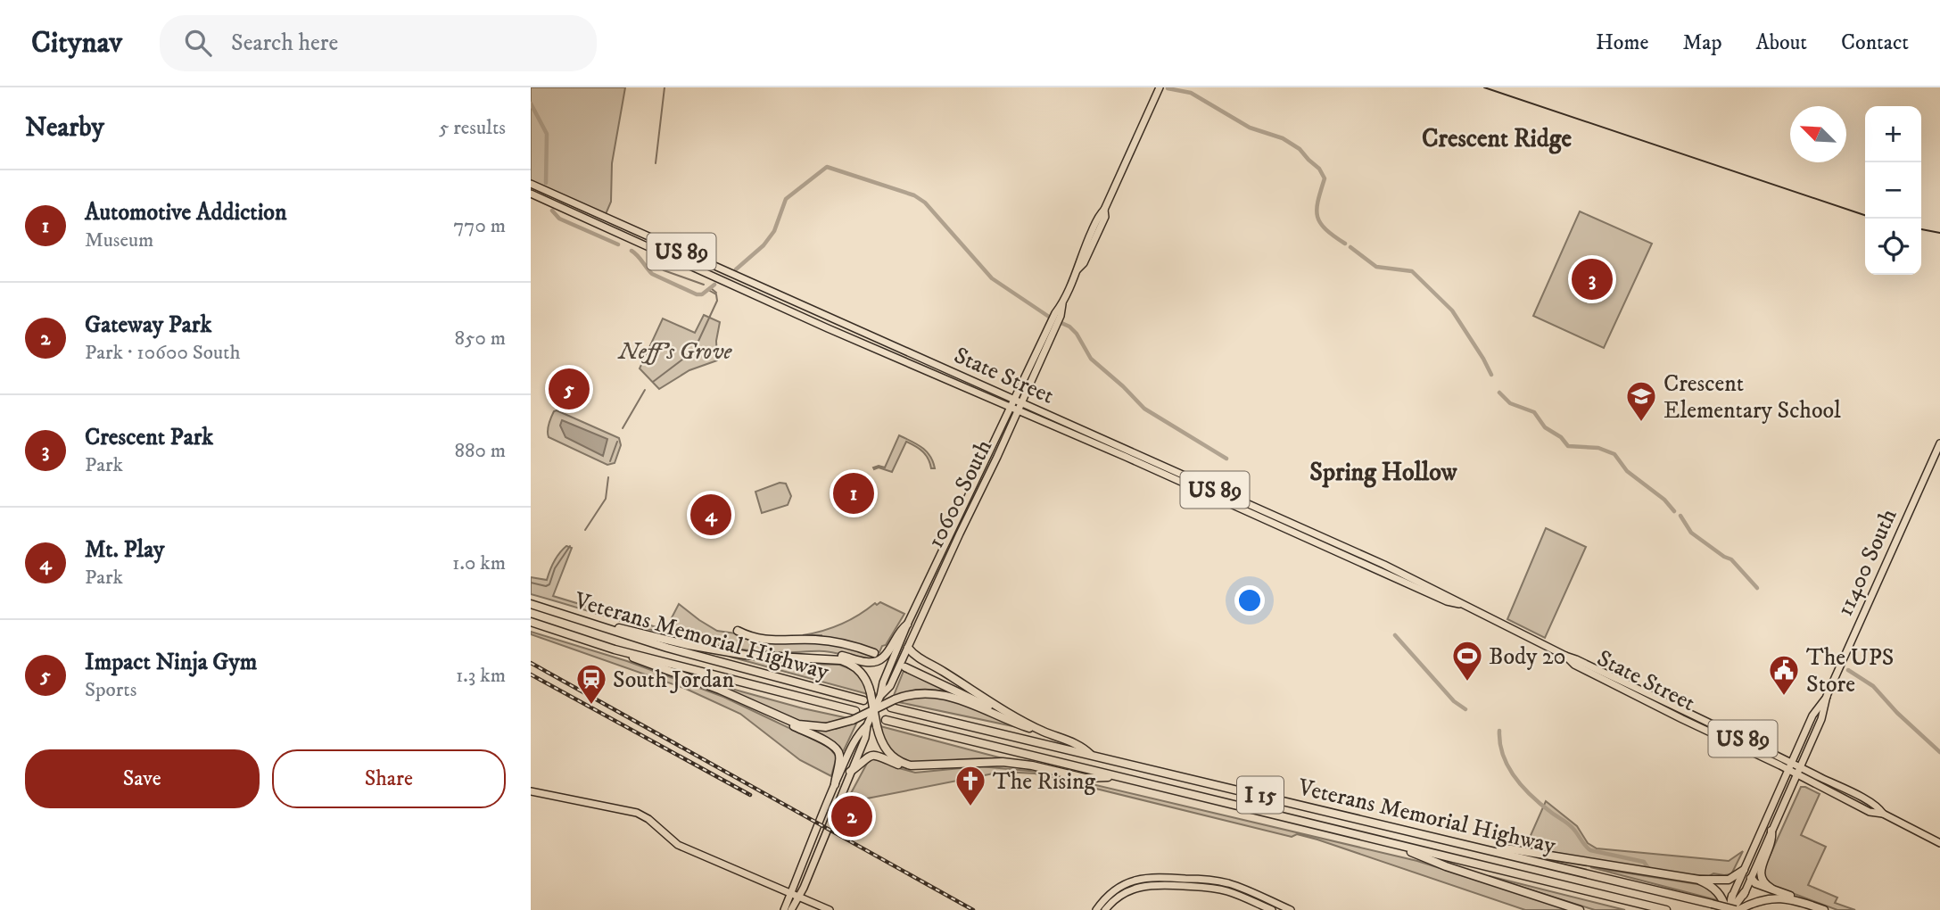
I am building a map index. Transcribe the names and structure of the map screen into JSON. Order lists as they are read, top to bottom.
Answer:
{
  "streets": {
    "highway": ["Veterans Memorial Highway", "I 15"],
    "main road": [
      "US 89",
      "State Street",
      "10600 South",
      "11400 South"
    ]
  },
  "crossings": [
    ["State Street", "10600 South"],
    ["State Street", "11400 South"]
  ],
  "districts": ["Crescent Ridge", "Spring Hollow"],
  "parks": ["Neff's Grove"],
  "places": {
    "school or university": ["Crescent Elementary School"],
    "sports": ["Body 20"],
    "public building": ["The UPS Store"],
    "station": ["South Jordan"],
    "church": ["The Rising"]
  },
  "north": "top left",
  "page": {
    "header": "Citynav",
    "search": "Search here",
    "nav": [
      "Home",
      "Map",
      "About",
      "Contact"
    ],
    "heading": ["Nearby", "5 results"],
    "map_buttons": ["+", "−"],
    "list": [
      {
        "mark": "1",
        "name": "Automotive Addiction",
        "note": "Museum",
        "value": "770 m"
      },
      {
        "mark": "2",
        "name": "Gateway Park",
        "note": "Park · 10600 South",
        "value": "850 m"
      },
      {
        "mark": "3",
        "name": "Crescent Park",
        "note": "Park",
        "value": "880 m"
      },
      {
        "mark": "4",
        "name": "Mt. Play",
        "note": "Park",
        "value": "1.0 km"
      },
      {
        "mark": "5",
        "name": "Impact Ninja Gym",
        "note": "Sports",
        "value": "1.3 km"
      }
    ],
    "pins": [
      "3",
      "5",
      "1",
      "4",
      "2"
    ],
    "buttons": ["Save", "Share"]
  }
}
